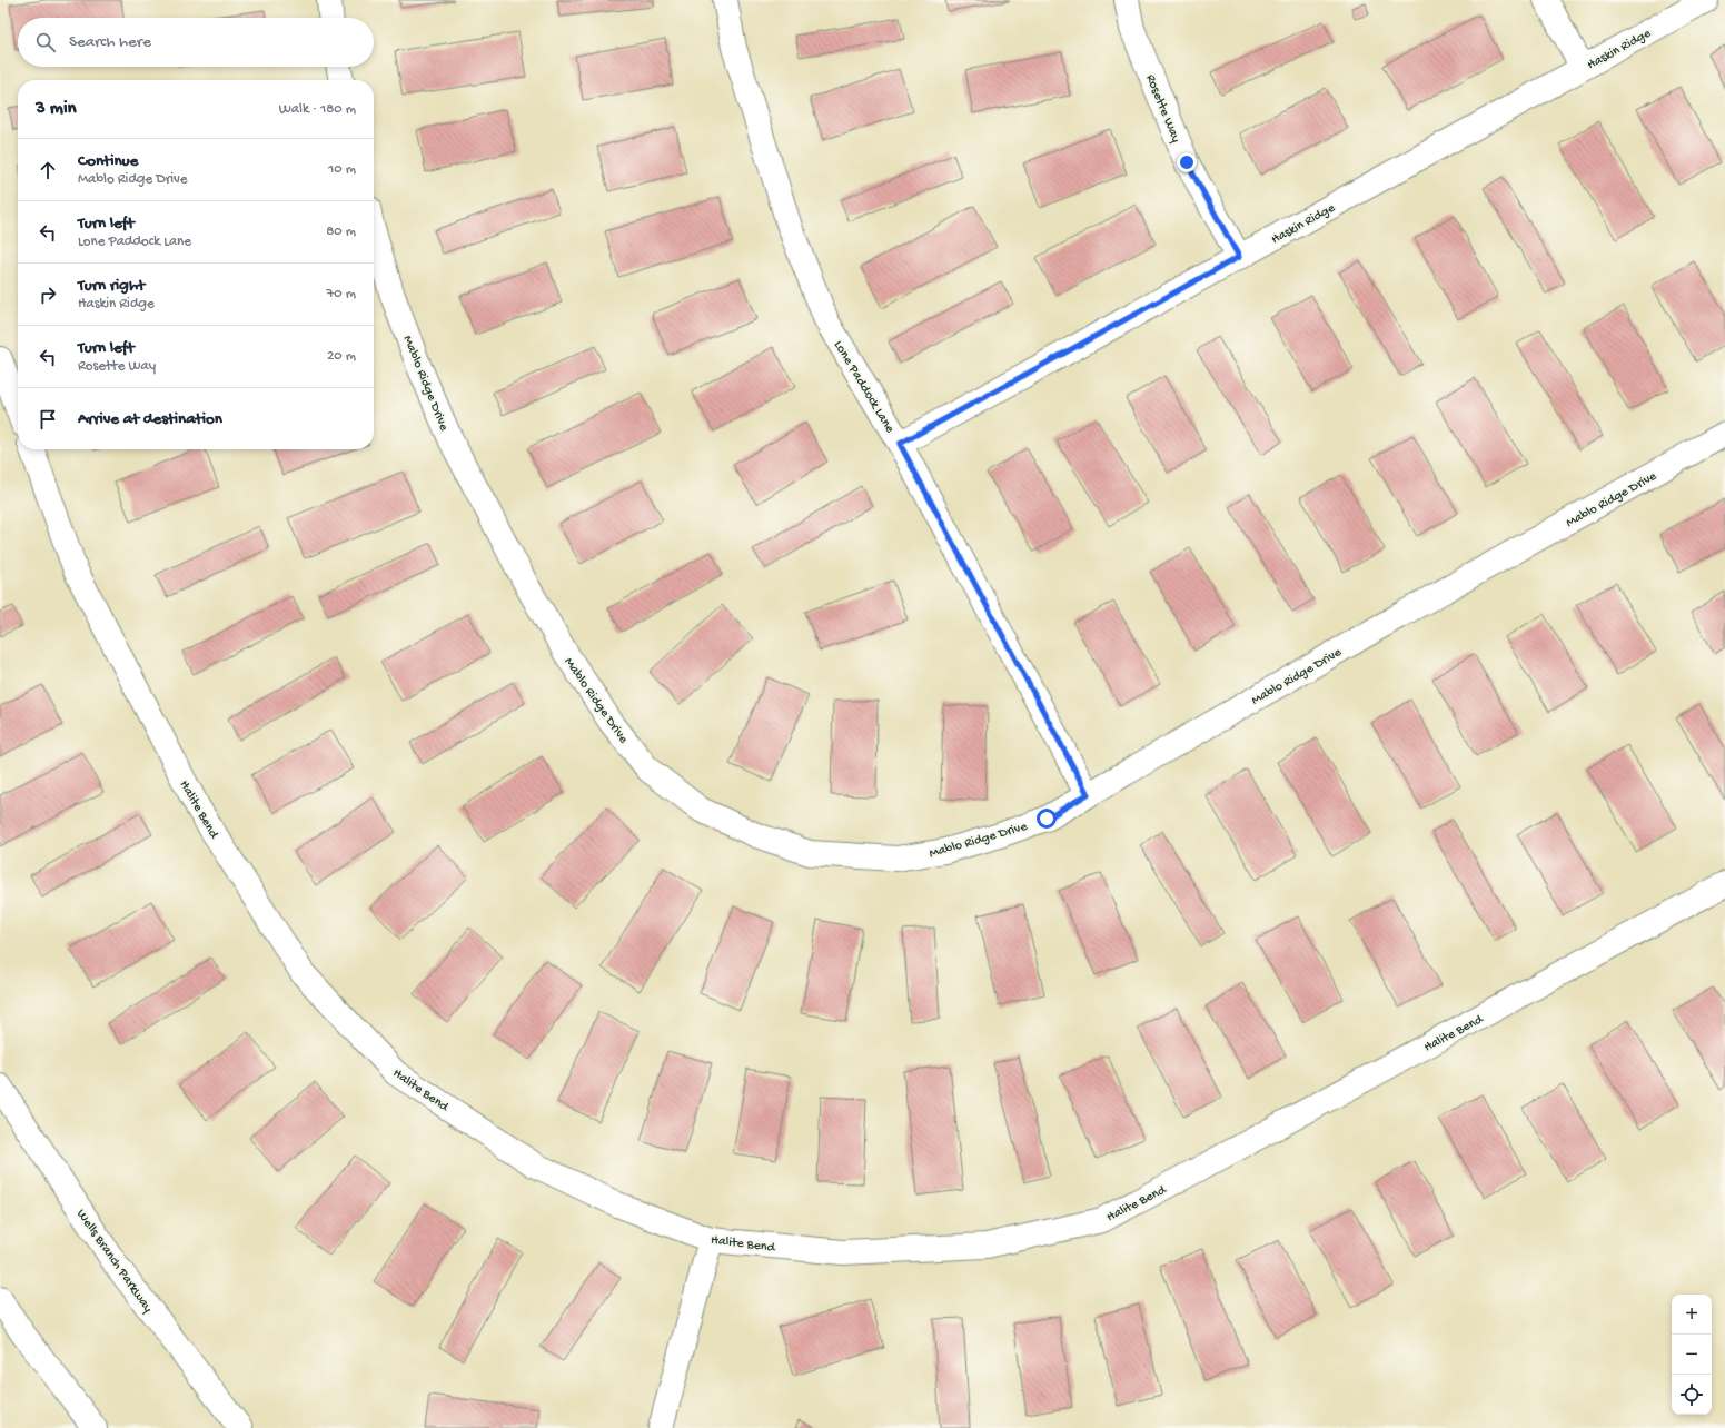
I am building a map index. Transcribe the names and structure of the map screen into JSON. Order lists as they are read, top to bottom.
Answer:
{
  "streets": {
    "street": [
      "Haskin Ridge",
      "Rosette Way",
      "Mablo Ridge Drive",
      "Lone Paddock Lane",
      "Halite Bend",
      "Wells Branch Parkway"
    ]
  },
  "crossings": [
    ["Haskin Ridge", "Rosette Way"],
    ["Haskin Ridge", "Lone Paddock Lane"],
    ["Mablo Ridge Drive", "Lone Paddock Lane"]
  ],
  "page": {
    "search": "Search here",
    "heading": ["3 min", "Walk · 180 m"],
    "list": [
      ["Continue", "Mablo Ridge Drive", "10 m"],
      ["Turn left", "Lone Paddock Lane", "80 m"],
      ["Turn right", "Haskin Ridge", "70 m"],
      ["Turn left", "Rosette Way", "20 m"],
      "Arrive at destination"
    ],
    "map_buttons": ["+", "−"]
  }
}
